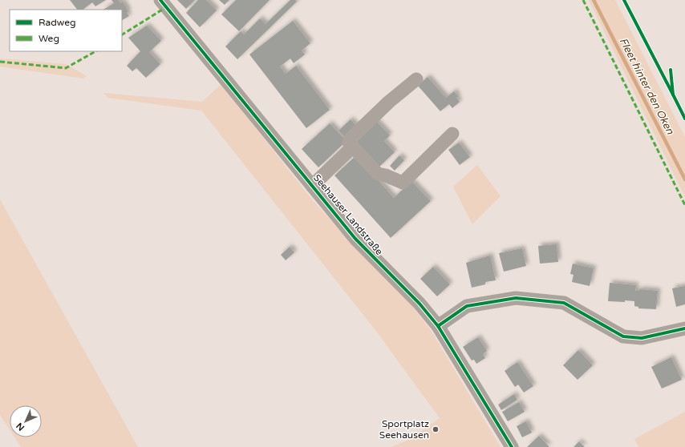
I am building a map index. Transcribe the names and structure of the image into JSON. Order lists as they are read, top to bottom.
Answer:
{
  "streets": {
    "street": ["Seehauser Landstraße"]
  },
  "water": ["Fleet hinter den Oken"],
  "places": ["Sportplatz Seehausen"],
  "legend": ["Radweg", "Weg"],
  "north": "bottom left"
}
